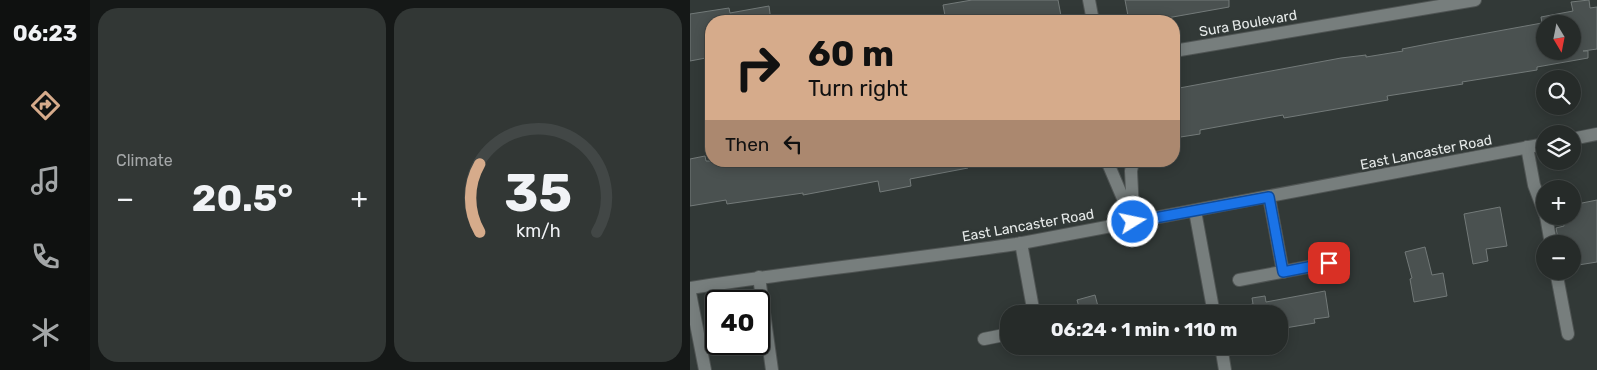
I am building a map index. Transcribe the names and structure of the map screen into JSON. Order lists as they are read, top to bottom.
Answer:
{
  "streets": {
    "street": ["Sura Boulevard", "East Lancaster Road"]
  },
  "north": "bottom",
  "page": {
    "tabs": "06:23",
    "tile": "Climate",
    "map_buttons": ["+", "−"],
    "turn": ["60 m", "Turn right"],
    "then": "Then",
    "heat": ["−", "20.5°", "+"],
    "limit": "40",
    "trip": "06:24 · 1 min · 110 m",
    "gauge": ["35", "km/h"]
  }
}
